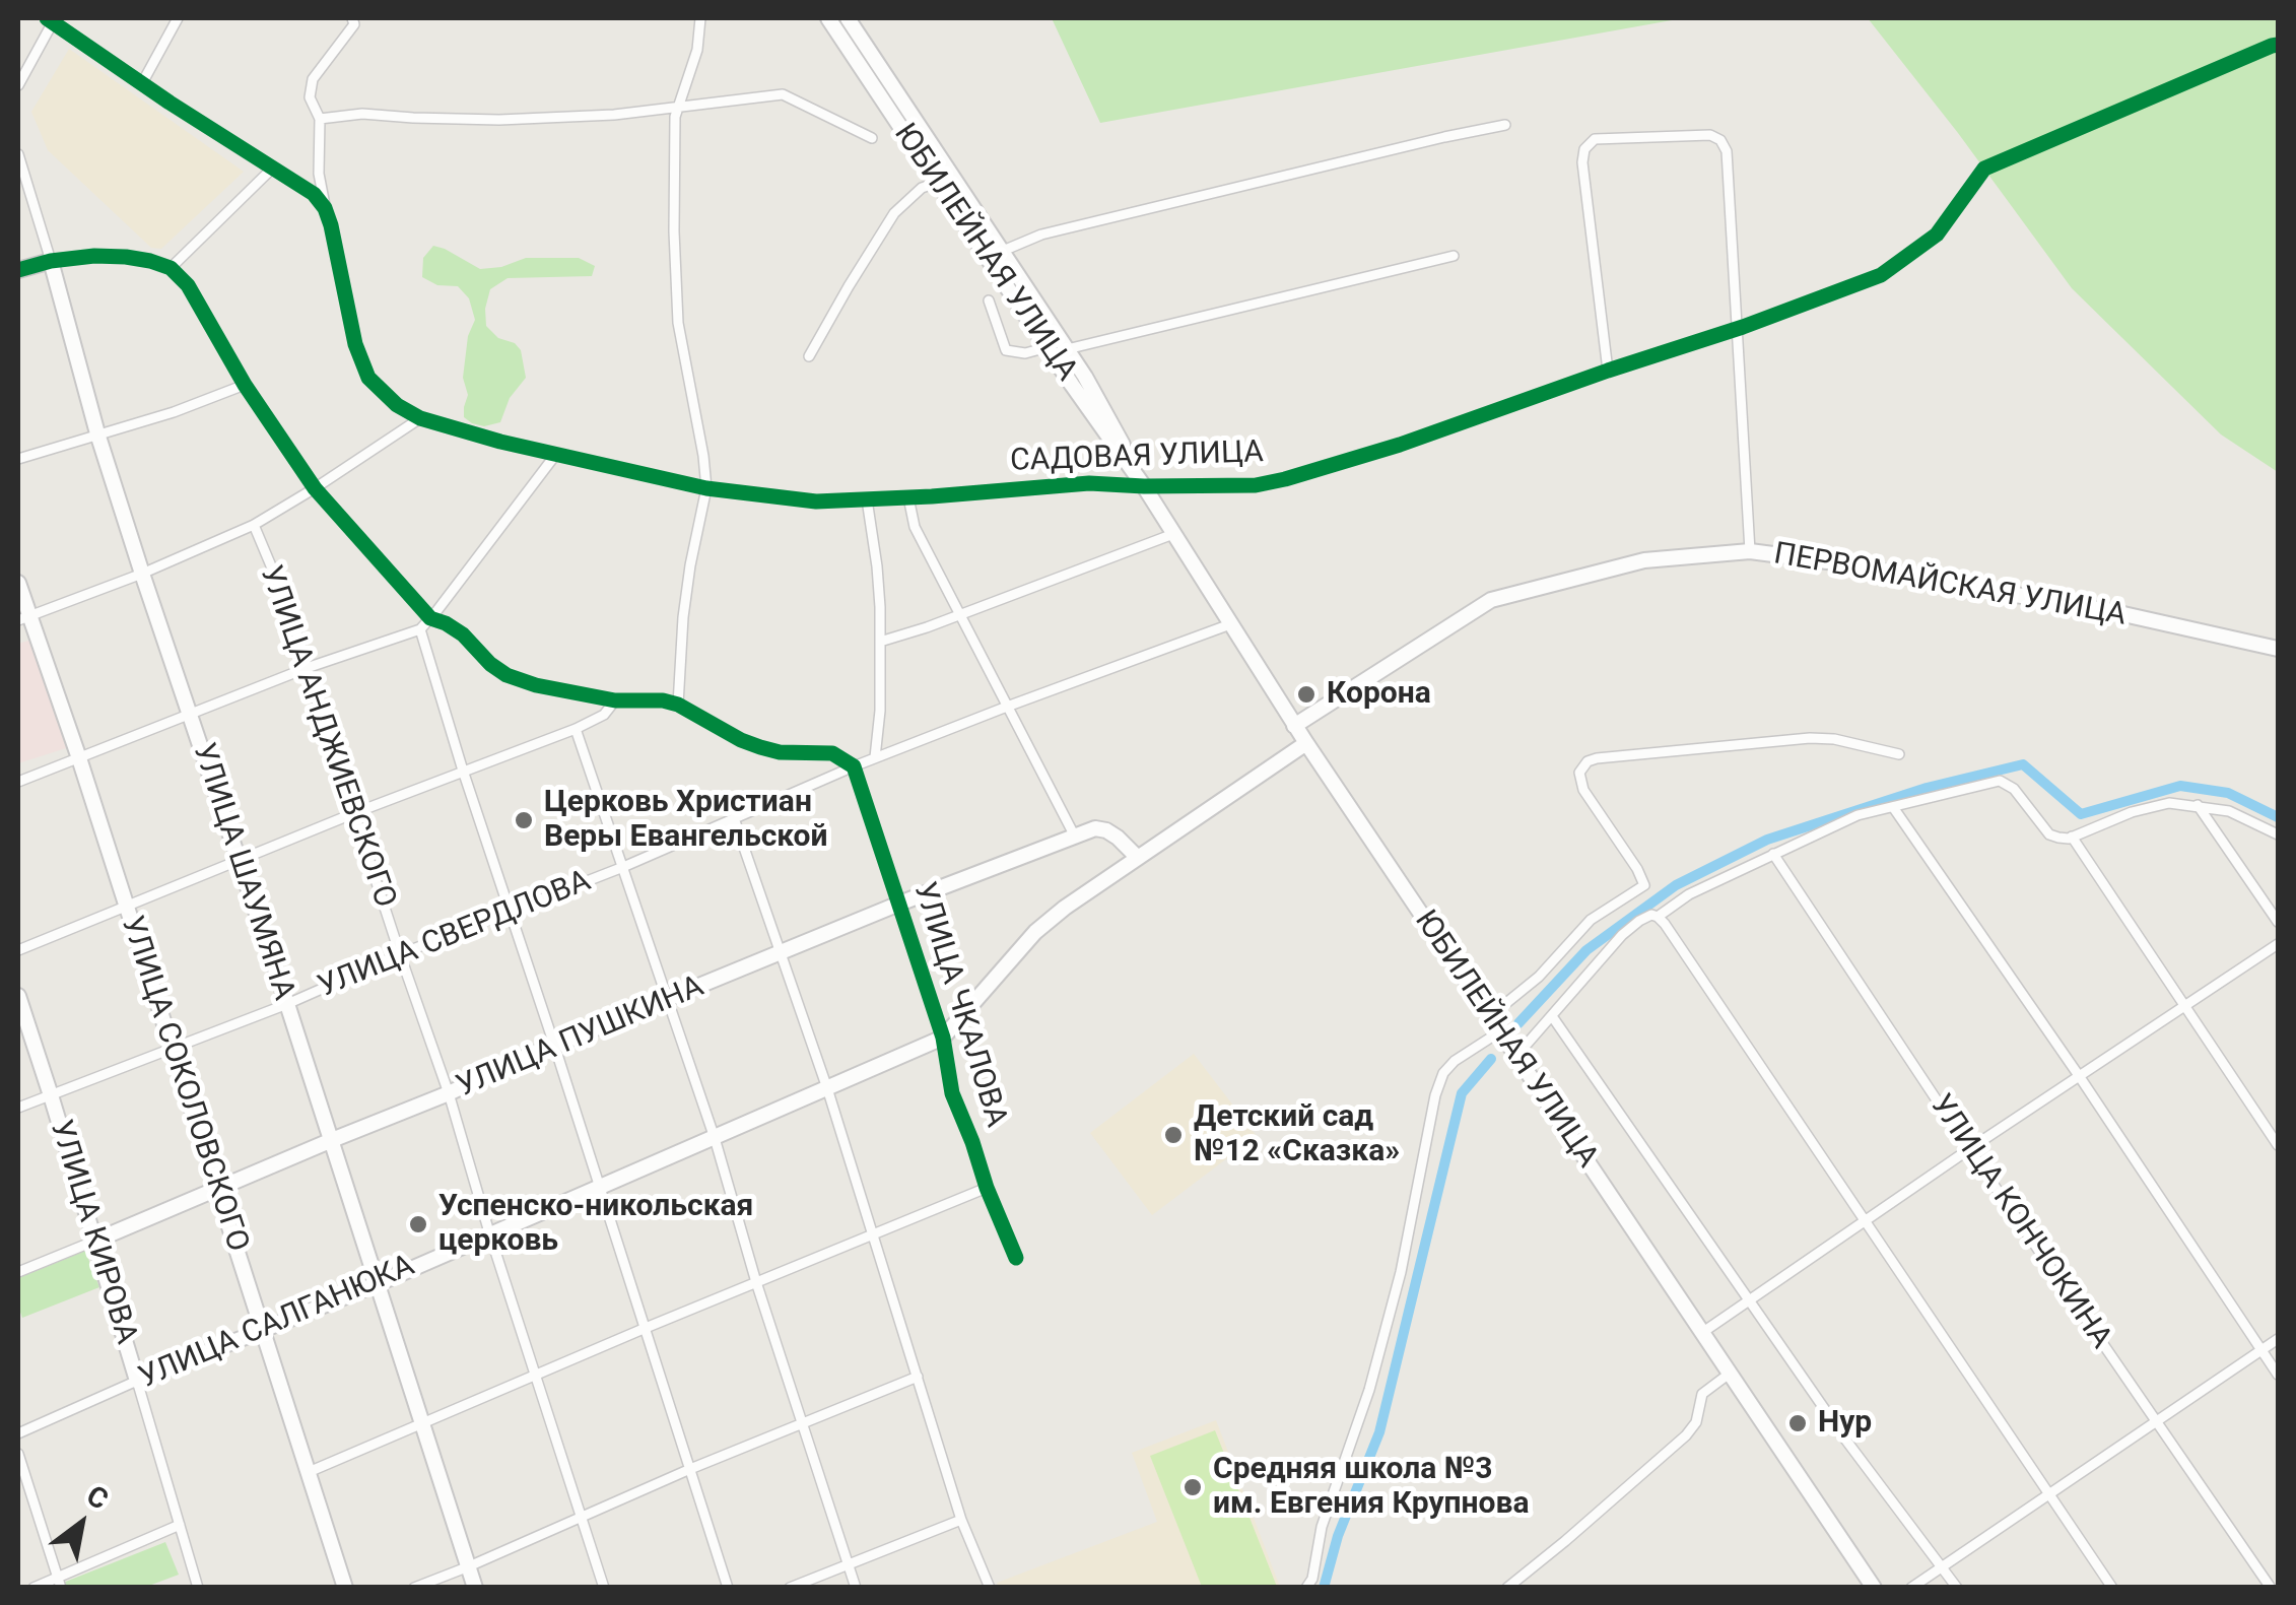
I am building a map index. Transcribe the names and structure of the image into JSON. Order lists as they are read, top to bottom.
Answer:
{
  "streets": {
    "street": [
      "ЮБИЛЕЙНАЯ УЛИЦА",
      "САДОВАЯ УЛИЦА",
      "ПЕРВОМАЙСКАЯ УЛИЦА",
      "УЛИЦА АНДЖИЕВСКОГО",
      "УЛИЦА ШАУМЯНА",
      "УЛИЦА СВЕРДЛОВА",
      "УЛИЦА ЧКАЛОВА",
      "УЛИЦА ПУШКИНА",
      "УЛИЦА СОКОЛОВСКОГО",
      "УЛИЦА КОНЧОКИНА",
      "УЛИЦА КИРОВА",
      "УЛИЦА САЛГАНЮКА"
    ]
  },
  "crossings": [
    ["ЮБИЛЕЙНАЯ УЛИЦА", "САДОВАЯ УЛИЦА"],
    ["ЮБИЛЕЙНАЯ УЛИЦА", "ПЕРВОМАЙСКАЯ УЛИЦА"],
    ["ЮБИЛЕЙНАЯ УЛИЦА", "УЛИЦА СВЕРДЛОВА"],
    ["ЮБИЛЕЙНАЯ УЛИЦА", "УЛИЦА САЛГАНЮКА"],
    ["УЛИЦА АНДЖИЕВСКОГО", "УЛИЦА СВЕРДЛОВА"],
    ["УЛИЦА АНДЖИЕВСКОГО", "УЛИЦА ПУШКИНА"],
    ["УЛИЦА АНДЖИЕВСКОГО", "УЛИЦА САЛГАНЮКА"],
    ["УЛИЦА ШАУМЯНА", "УЛИЦА СВЕРДЛОВА"],
    ["УЛИЦА ШАУМЯНА", "УЛИЦА ПУШКИНА"],
    ["УЛИЦА ШАУМЯНА", "УЛИЦА САЛГАНЮКА"],
    ["УЛИЦА СВЕРДЛОВА", "УЛИЦА ЧКАЛОВА"],
    ["УЛИЦА СВЕРДЛОВА", "УЛИЦА СОКОЛОВСКОГО"],
    ["УЛИЦА СВЕРДЛОВА", "УЛИЦА КИРОВА"],
    ["УЛИЦА ЧКАЛОВА", "УЛИЦА ПУШКИНА"],
    ["УЛИЦА ЧКАЛОВА", "УЛИЦА САЛГАНЮКА"],
    ["УЛИЦА ПУШКИНА", "УЛИЦА СОКОЛОВСКОГО"],
    ["УЛИЦА ПУШКИНА", "УЛИЦА КИРОВА"],
    ["УЛИЦА ПУШКИНА", "УЛИЦА САЛГАНЮКА"],
    ["УЛИЦА СОКОЛОВСКОГО", "УЛИЦА САЛГАНЮКА"],
    ["УЛИЦА КИРОВА", "УЛИЦА САЛГАНЮКА"]
  ],
  "places": [
    "Корона",
    "Церковь Христиан Веры Евангельской",
    "Детский сад №12 «Сказка»",
    "Успенско-никольская церковь",
    "Нур",
    "Средняя школа №3 им. Евгения Крупнова"
  ],
  "north": "top right"
}
